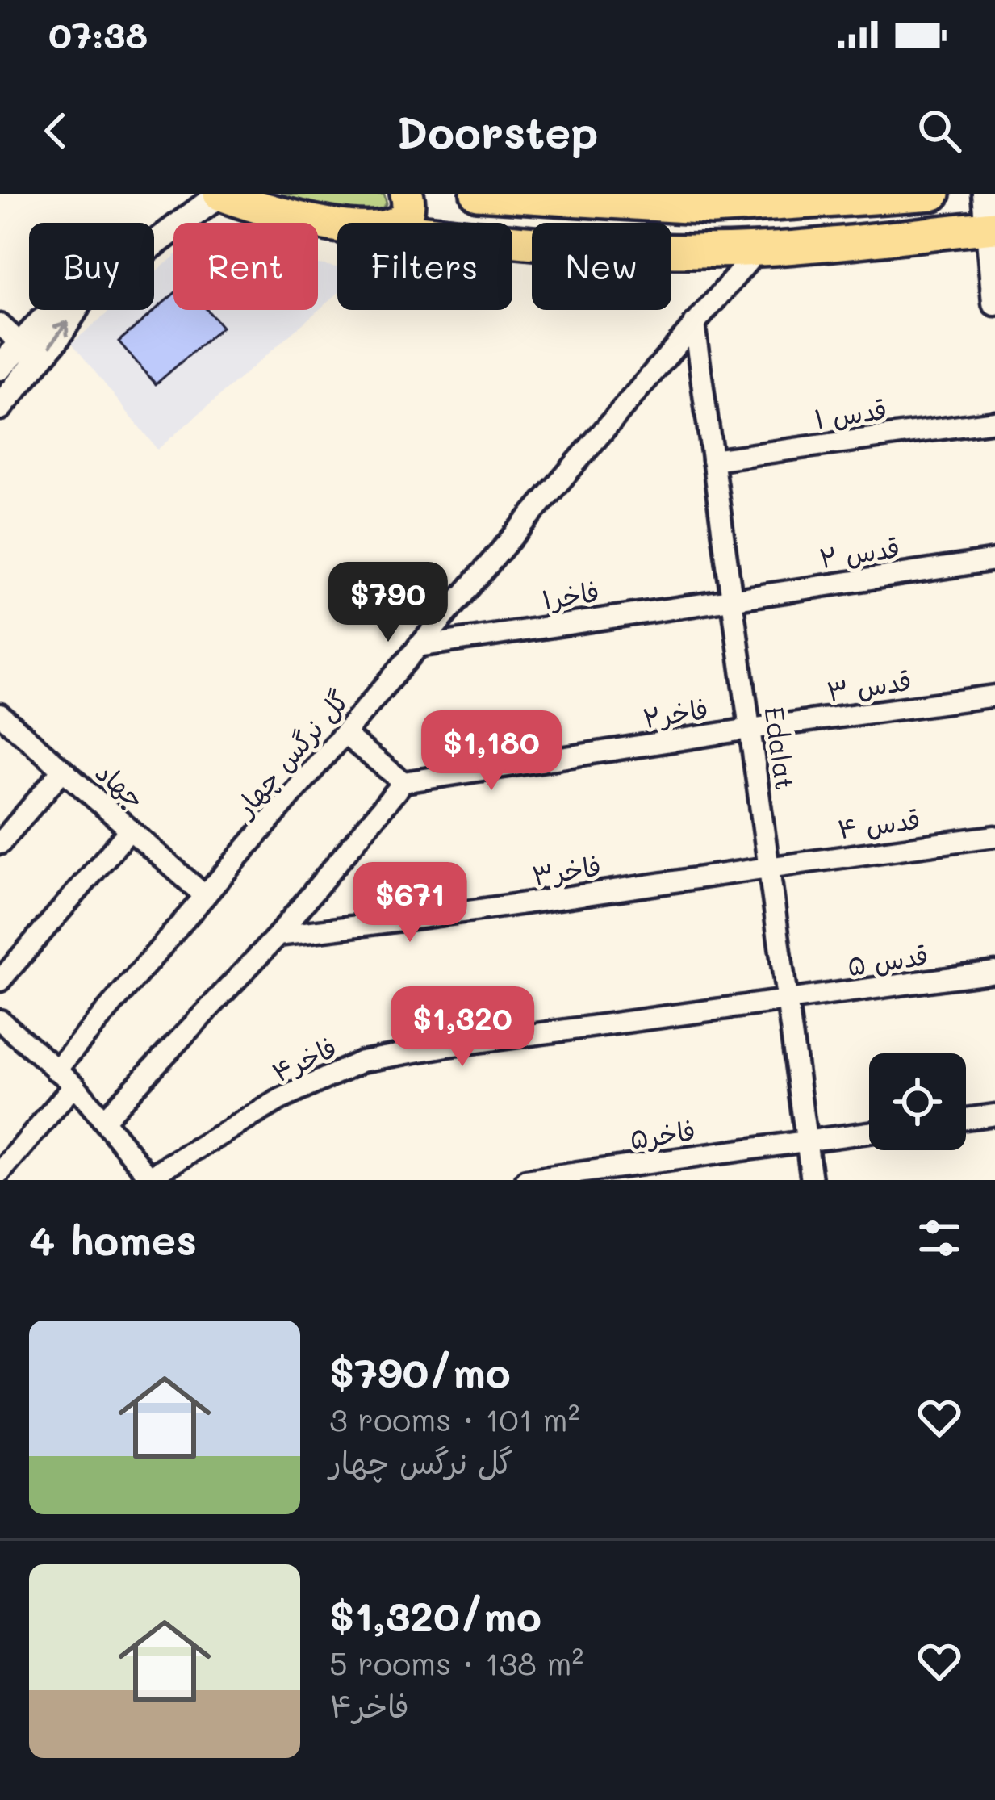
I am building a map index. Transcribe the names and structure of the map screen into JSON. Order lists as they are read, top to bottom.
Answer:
{
  "streets": {
    "street": [
      "قدس ۱",
      "قدس ۲",
      "فاخر۱",
      "قدس ۳",
      "فاخر۲",
      "Edalat",
      "گل نرگس چهار",
      "جهاد",
      "قدس ۴",
      "فاخر۳",
      "قدس ۵",
      "فاخر۴",
      "فاخر۵"
    ]
  },
  "crossings": [
    ["قدس ۱", "Edalat"],
    ["قدس ۲", "فاخر۱"],
    ["قدس ۲", "Edalat"],
    ["فاخر۱", "Edalat"],
    ["فاخر۱", "گل نرگس چهار"],
    ["قدس ۳", "فاخر۲"],
    ["قدس ۳", "Edalat"],
    ["فاخر۲", "Edalat"],
    ["Edalat", "گل نرگس چهار"],
    ["Edalat", "قدس ۴"],
    ["Edalat", "فاخر۳"],
    ["Edalat", "قدس ۵"],
    ["Edalat", "فاخر۴"],
    ["Edalat", "فاخر۵"],
    ["گل نرگس چهار", "جهاد"],
    ["قدس ۴", "فاخر۳"],
    ["قدس ۵", "فاخر۴"]
  ],
  "page": {
    "status": "07:38",
    "header": "Doorstep",
    "chip": [
      "Buy",
      "Rent",
      "Filters",
      "New"
    ],
    "price": [
      "$790",
      "$1,180",
      "$671",
      "$1,320"
    ],
    "heading": "4 homes",
    "list": [
      {
        "name": "$790/mo",
        "note": "3 rooms · 101 m² · گل نرگس چهار"
      },
      {
        "name": "$1,320/mo",
        "note": "5 rooms · 138 m² · فاخر۴"
      }
    ]
  }
}
